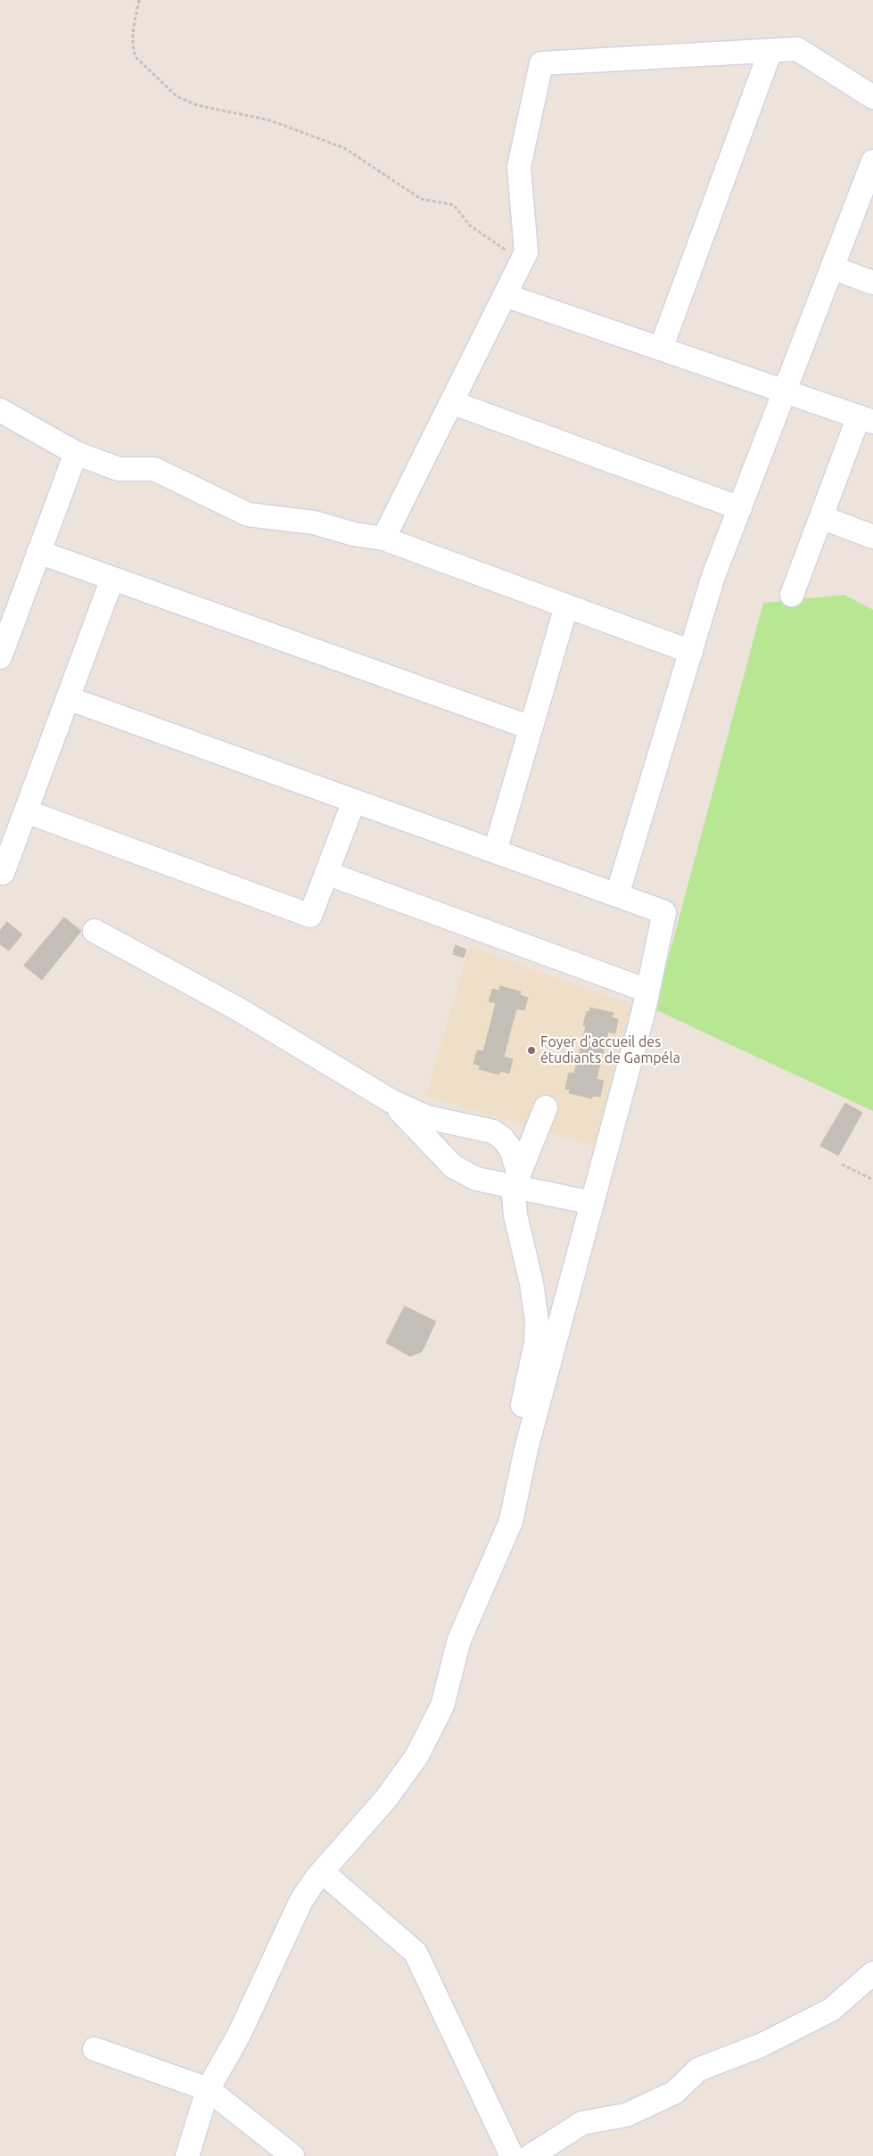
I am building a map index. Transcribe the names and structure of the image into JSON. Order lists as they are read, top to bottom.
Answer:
{
  "places": ["Foyer d'accueil des étudiants de Gampéla"]
}
